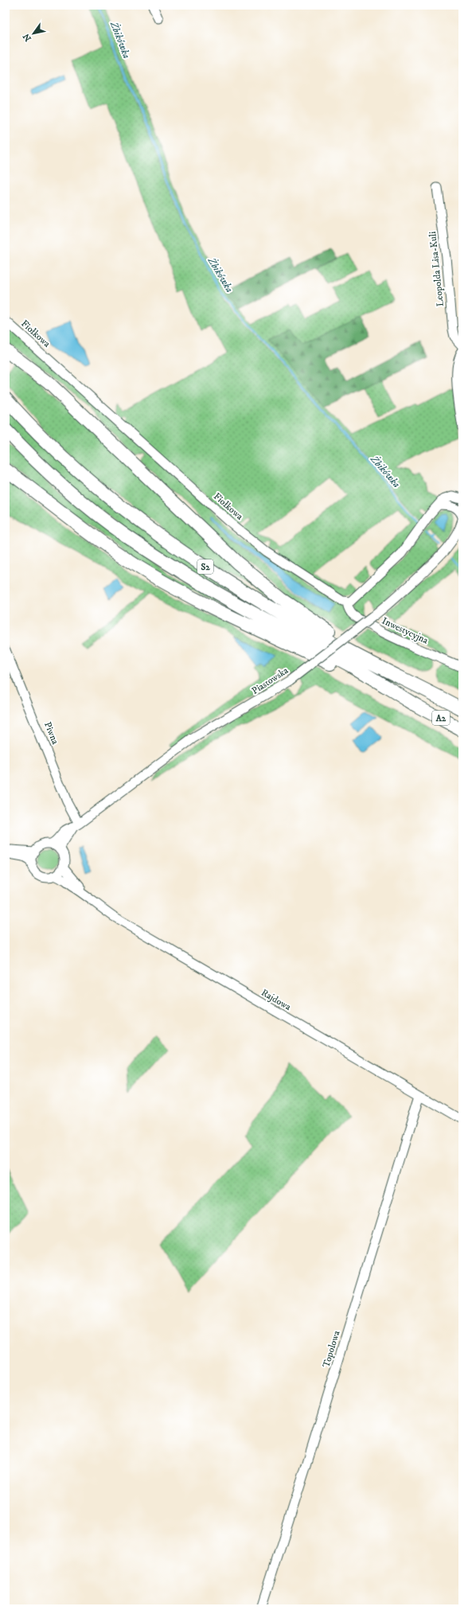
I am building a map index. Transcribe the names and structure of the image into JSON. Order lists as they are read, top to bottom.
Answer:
{
  "streets": {
    "highway": ["S2", "A2"],
    "street": [
      "Leopolda Lisa-Kuli",
      "Fiołkowa",
      "Inwestycyjna",
      "Piastowska",
      "Piwna",
      "Rajdowa",
      "Topolowa"
    ]
  },
  "crossings": [
    ["Fiołkowa", "Inwestycyjna"],
    ["S2", "A2"],
    ["Piastowska", "Piwna"],
    ["Piastowska", "Rajdowa"],
    ["Rajdowa", "Topolowa"]
  ],
  "water": ["Żbikówka"],
  "north": "bottom left"
}
